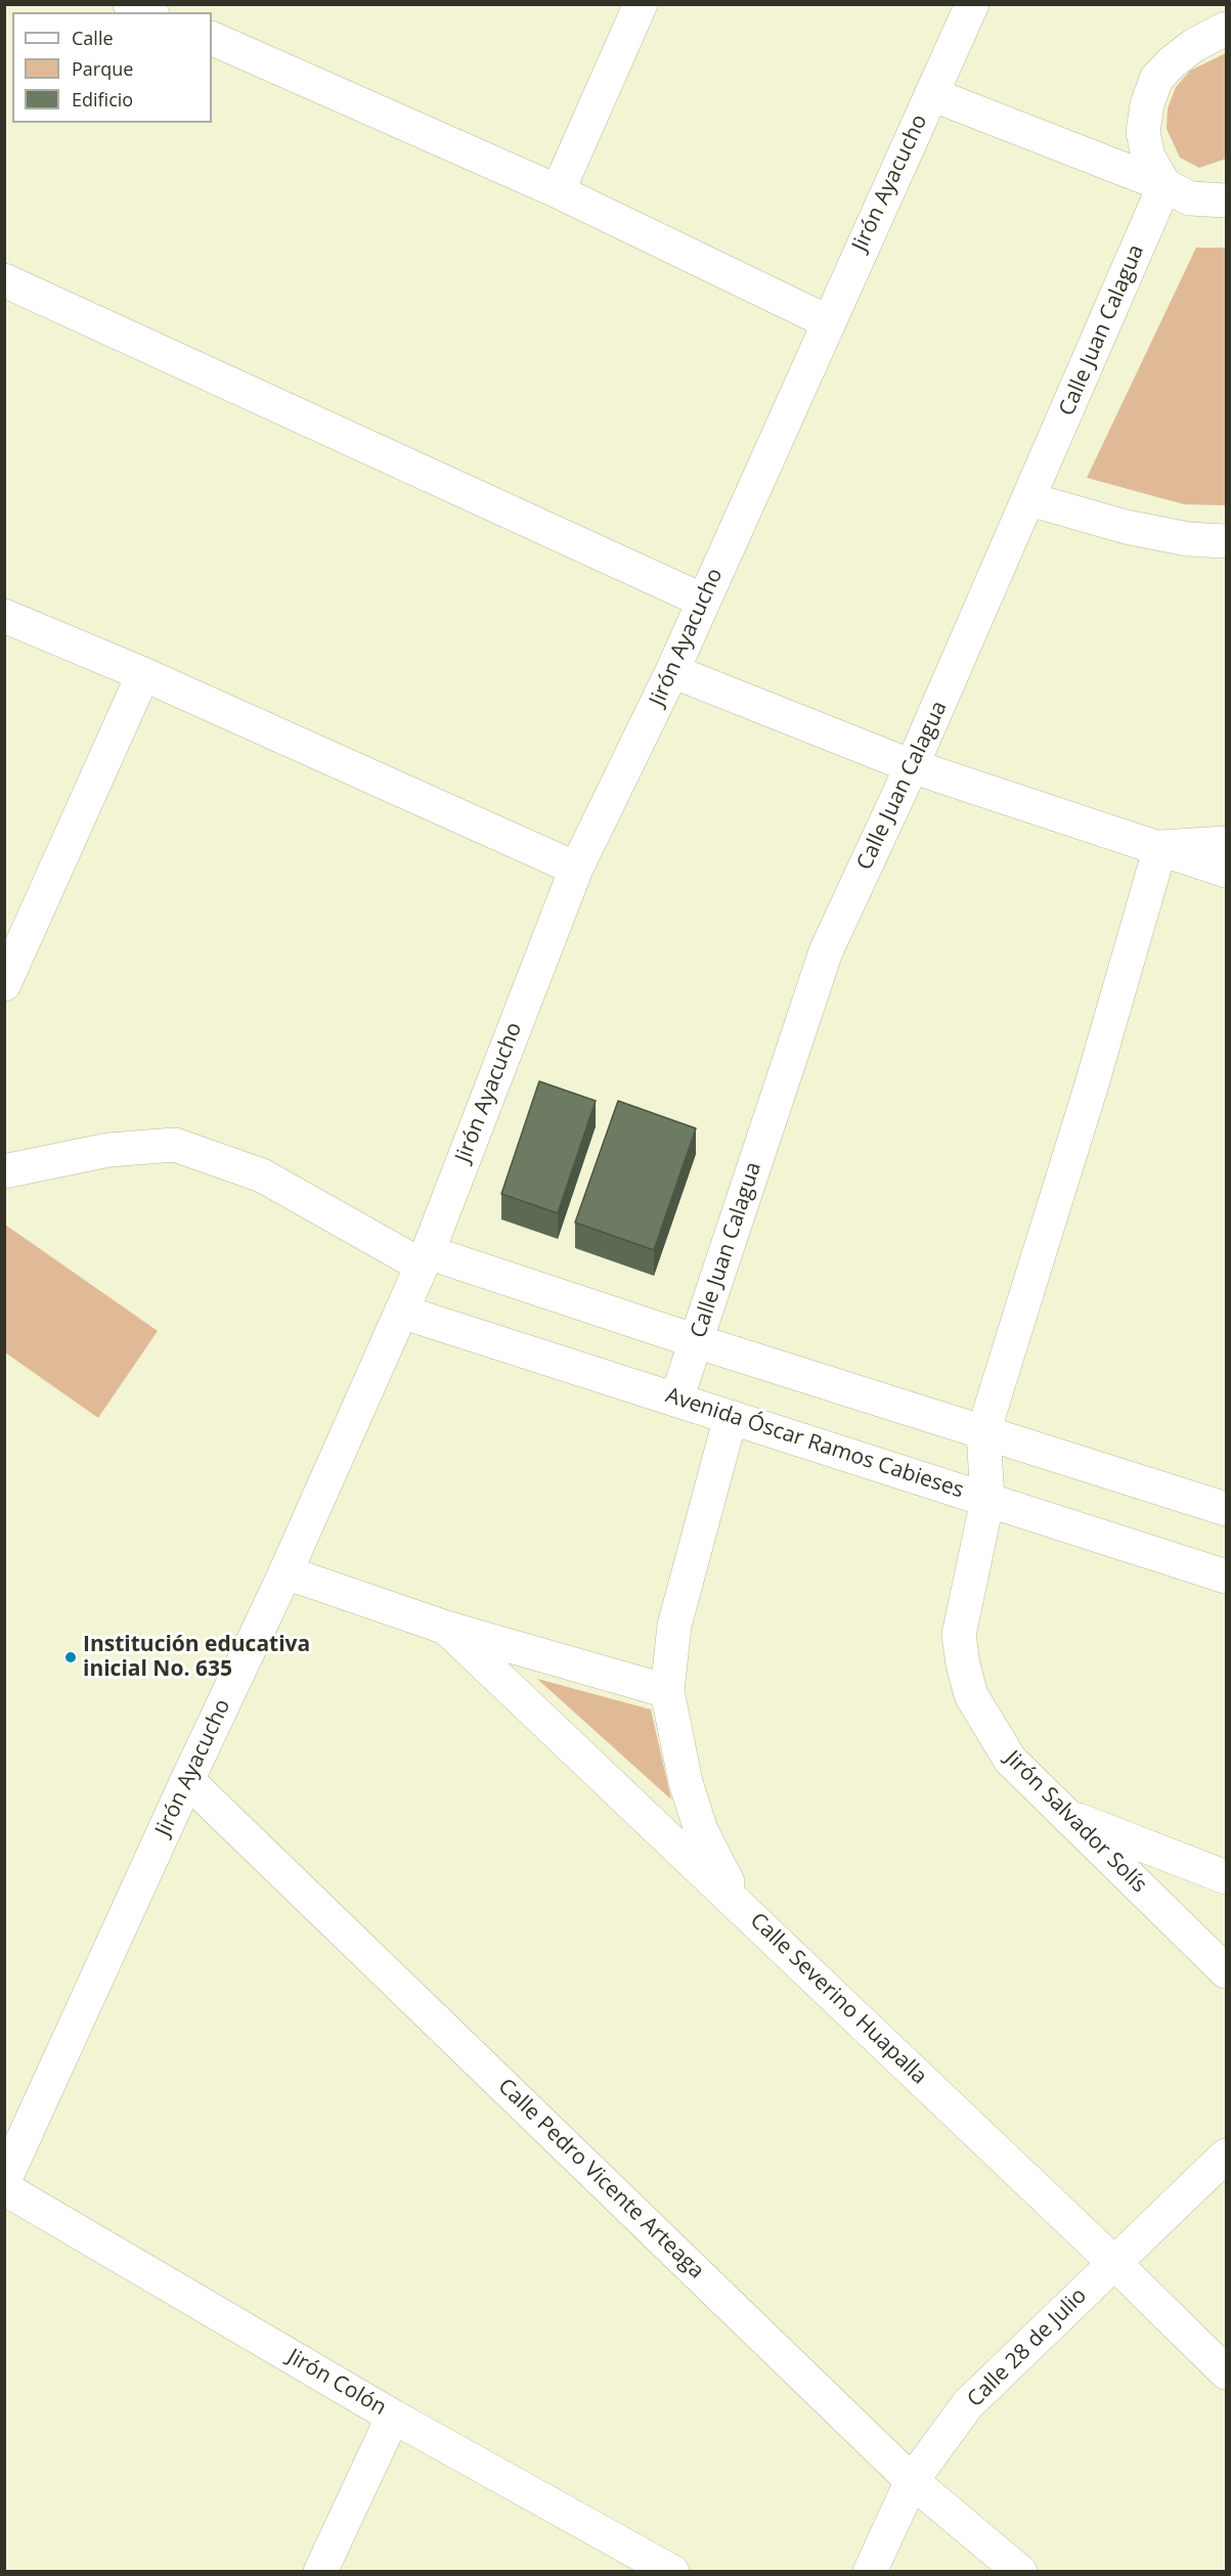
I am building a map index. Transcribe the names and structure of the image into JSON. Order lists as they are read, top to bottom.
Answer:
{
  "streets": {
    "street": [
      "Jirón Ayacucho",
      "Calle Juan Calagua",
      "Avenida Óscar Ramos Cabieses",
      "Jirón Salvador Solís",
      "Calle Severino Huapalla",
      "Calle Pedro Vicente Arteaga",
      "Calle 28 de Julio",
      "Jirón Colón"
    ]
  },
  "crossings": [
    ["Jirón Ayacucho", "Avenida Óscar Ramos Cabieses"],
    ["Jirón Ayacucho", "Calle Pedro Vicente Arteaga"],
    ["Calle Juan Calagua", "Avenida Óscar Ramos Cabieses"],
    ["Avenida Óscar Ramos Cabieses", "Jirón Salvador Solís"],
    ["Calle Severino Huapalla", "Calle 28 de Julio"],
    ["Calle Pedro Vicente Arteaga", "Calle 28 de Julio"]
  ],
  "places": ["Institución educativa inicial No. 635"],
  "legend": ["Calle", "Parque", "Edificio"]
}
